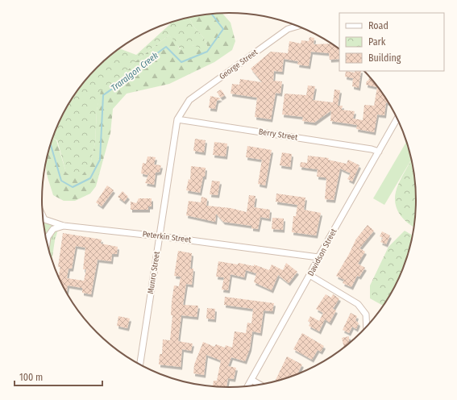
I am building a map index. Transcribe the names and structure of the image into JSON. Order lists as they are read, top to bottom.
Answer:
{
  "streets": {
    "street": [
      "George Street",
      "Berry Street",
      "Peterkin Street",
      "Davidson Street",
      "Munro Street"
    ]
  },
  "crossings": [
    ["George Street", "Berry Street"],
    ["George Street", "Munro Street"],
    ["Berry Street", "Davidson Street"],
    ["Berry Street", "Munro Street"],
    ["Peterkin Street", "Davidson Street"],
    ["Peterkin Street", "Munro Street"]
  ],
  "water": ["Traralgon Creek"],
  "legend": ["Road", "Park", "Building"],
  "scale_bar": "100 m"
}
